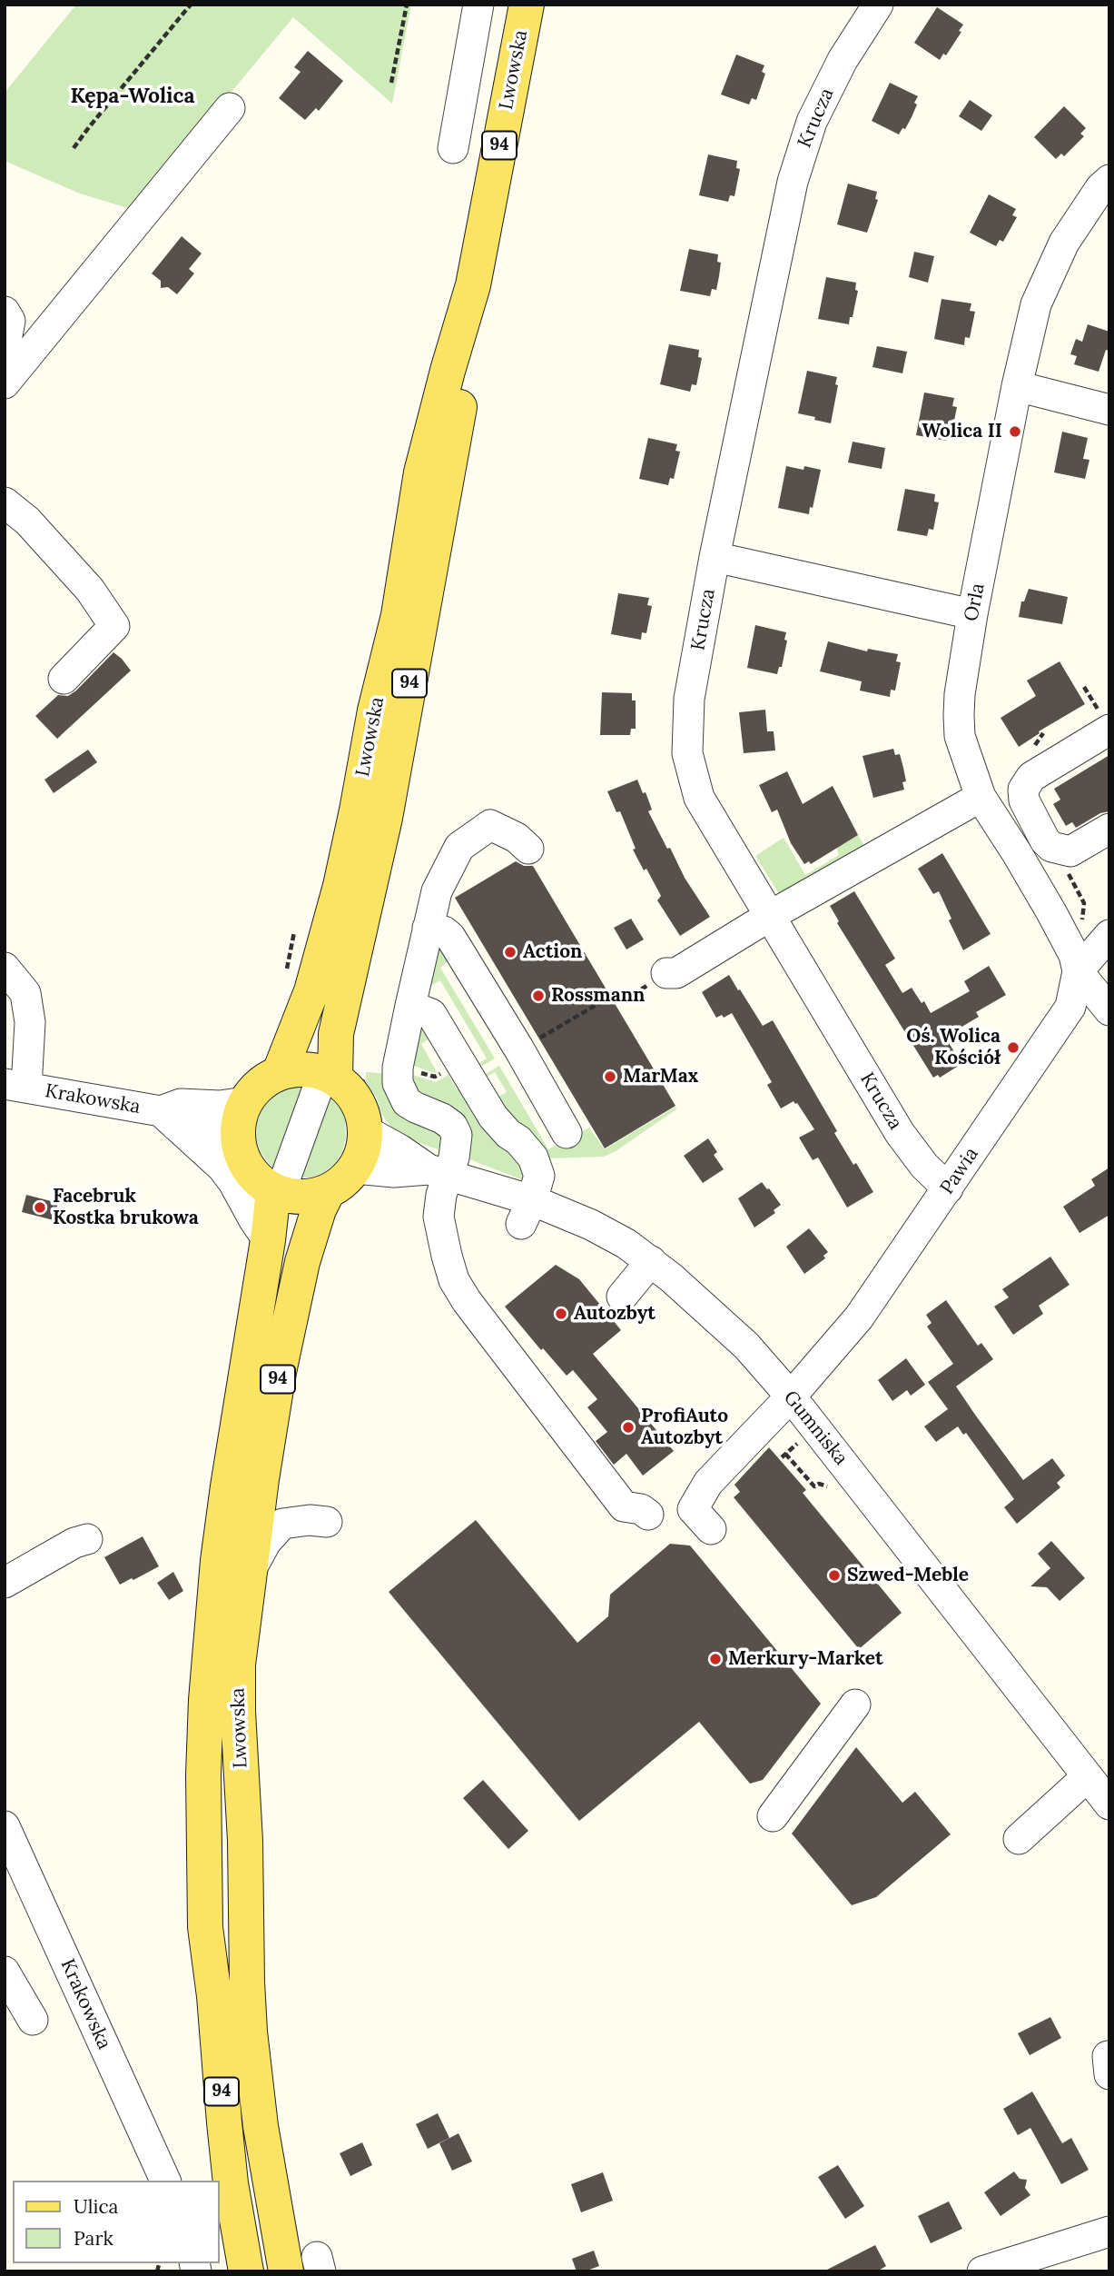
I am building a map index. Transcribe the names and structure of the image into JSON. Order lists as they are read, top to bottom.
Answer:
{
  "streets": {
    "main road": ["Lwowska", "94"],
    "street": [
      "Krucza",
      "Orla",
      "Krakowska",
      "Pawia",
      "Gumniska"
    ]
  },
  "crossings": [
    ["Lwowska", "94"],
    ["Krucza", "Pawia"],
    ["Orla", "Pawia"],
    ["Pawia", "Gumniska"]
  ],
  "districts": ["Kępa-Wolica"],
  "places": [
    "Wolica II",
    "Action",
    "Rossmann",
    "Oś. Wolica Kościół",
    "MarMax",
    "Facebruk Kostka brukowa",
    "Autozbyt",
    "ProfiAuto Autozbyt",
    "Szwed-Meble",
    "Merkury-Market"
  ],
  "legend": ["Ulica", "Park"]
}
